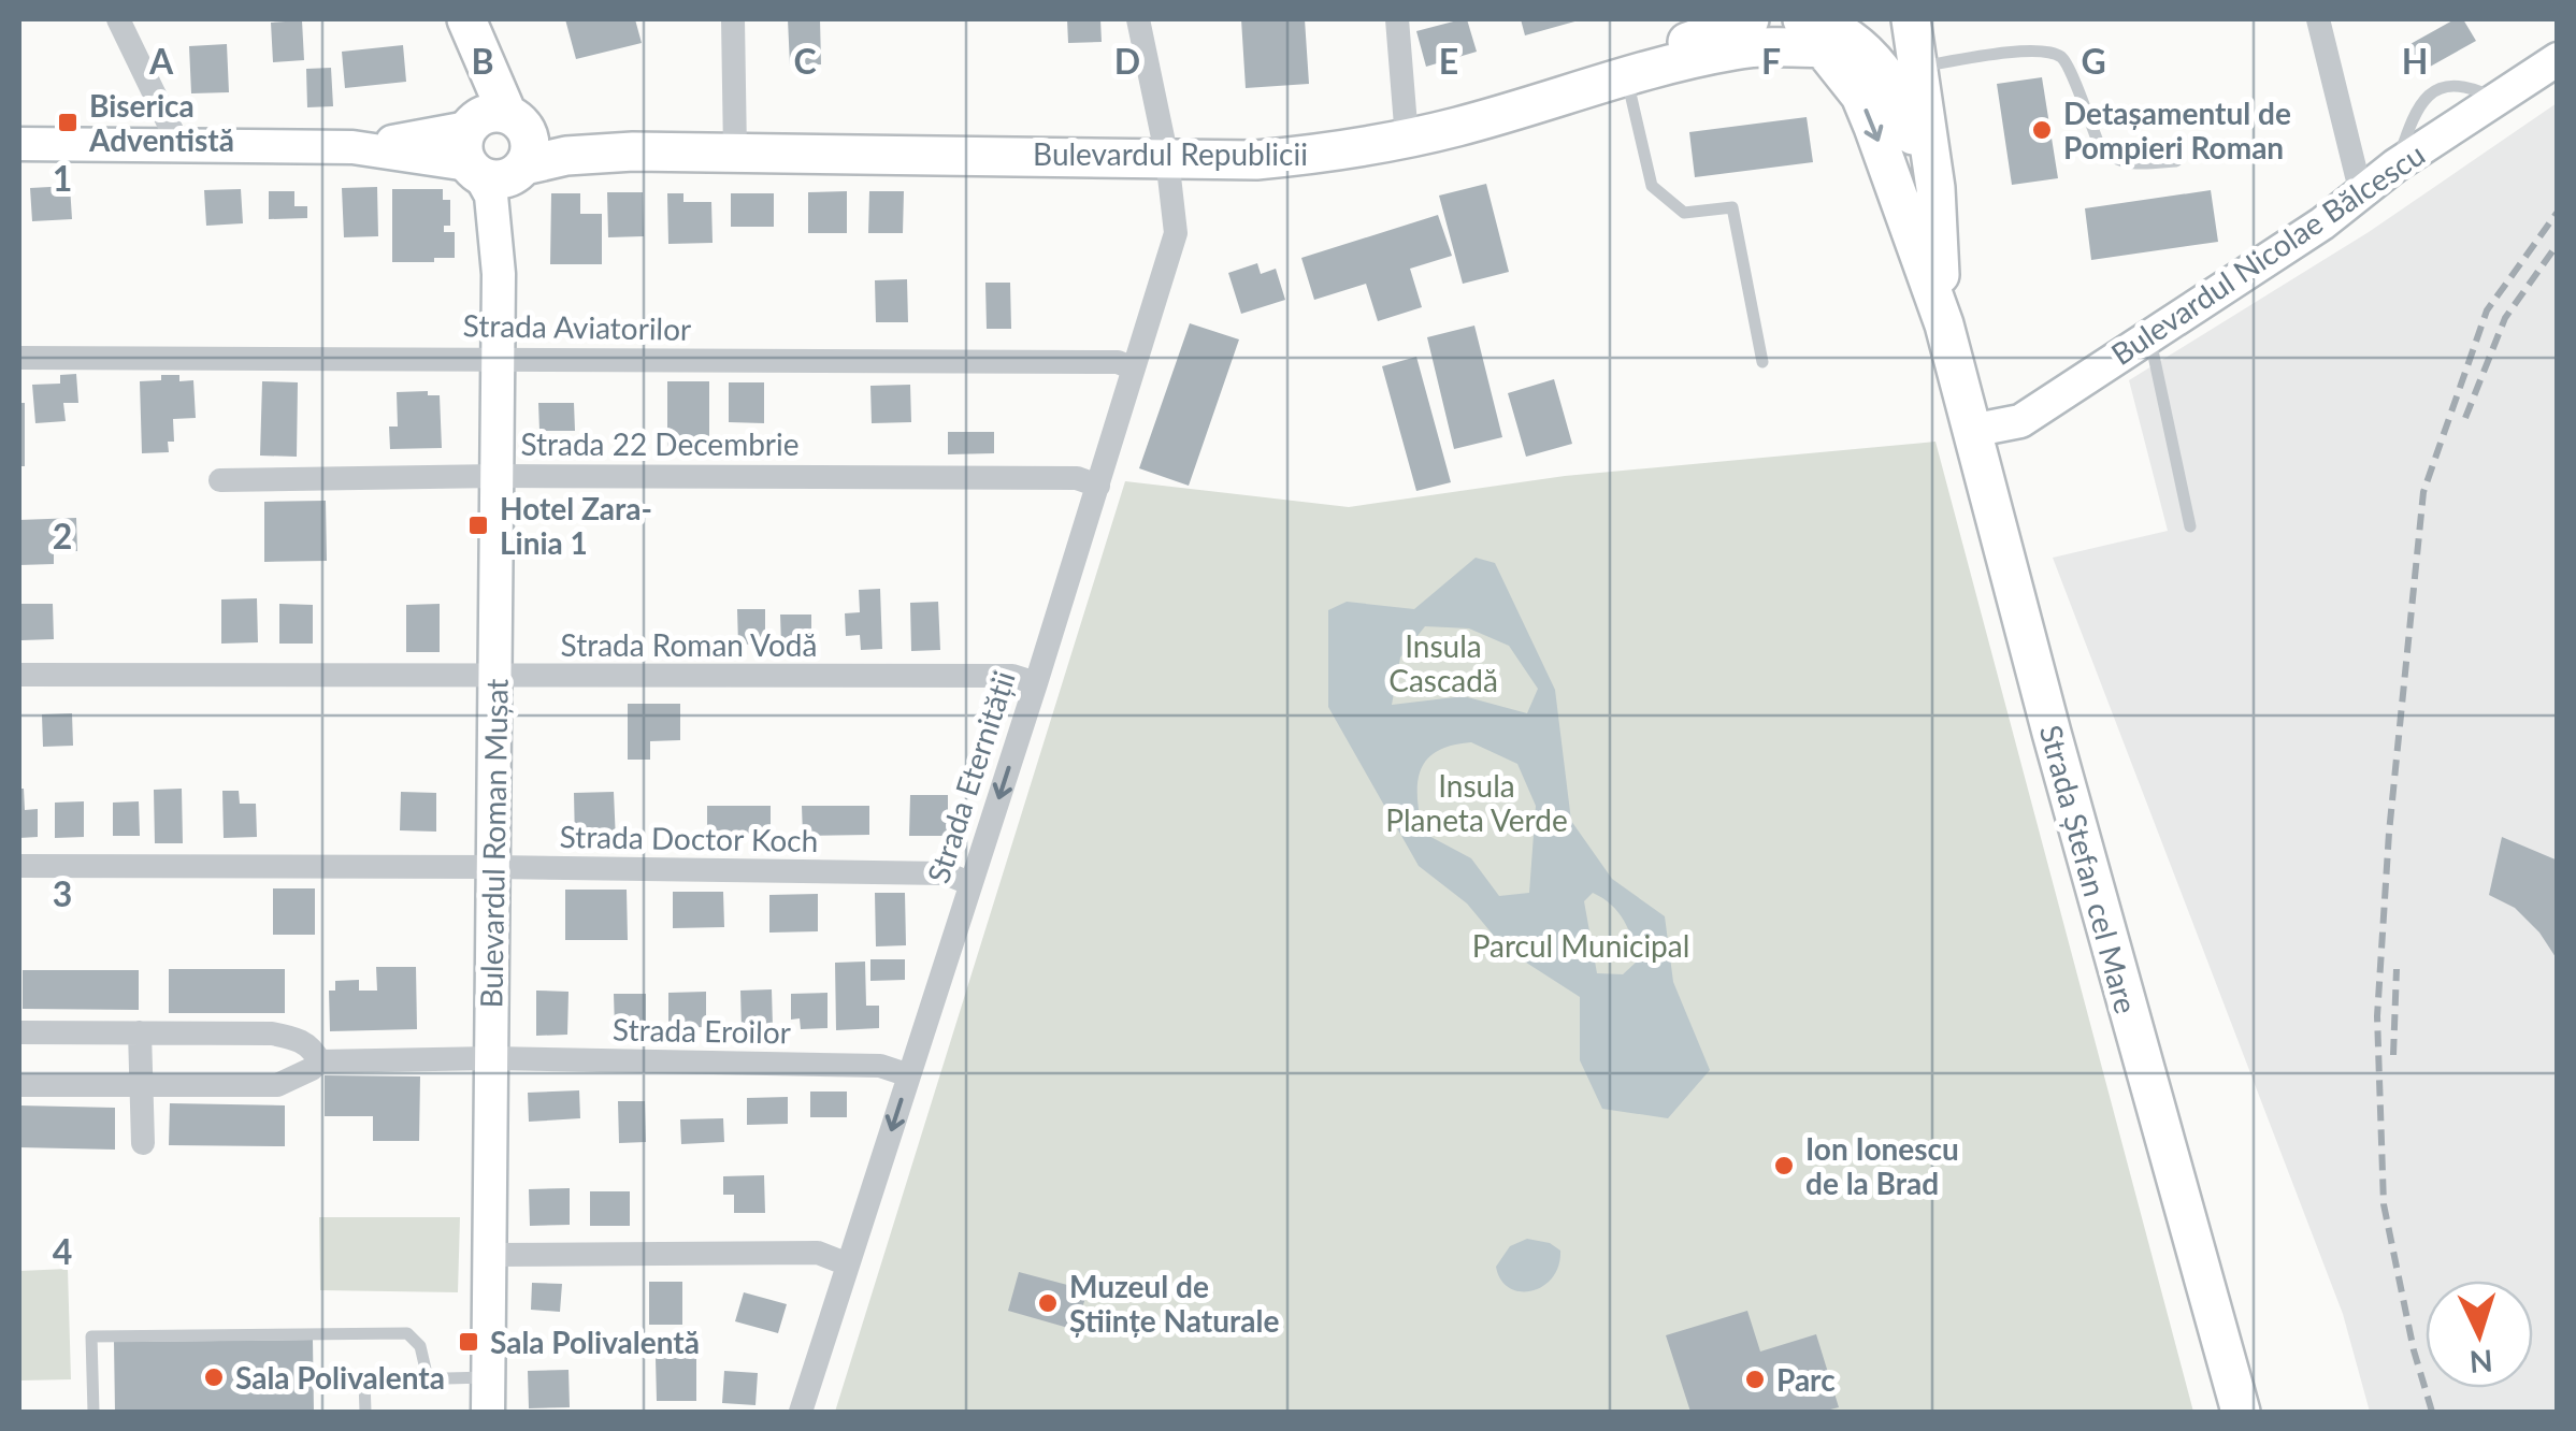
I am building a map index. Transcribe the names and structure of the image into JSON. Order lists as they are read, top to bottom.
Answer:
{
  "streets": {
    "main road": ["Bulevardul Republicii", "Bulevardul Roman Mușat", "Strada Ștefan cel Mare"],
    "street": [
      "Bulevardul Nicolae Bălcescu",
      "Strada Aviatorilor",
      "Strada 22 Decembrie",
      "Strada Roman Vodă",
      "Strada Eternității",
      "Strada Doctor Koch",
      "Strada Eroilor"
    ]
  },
  "crossings": [
    ["Bulevardul Republicii", "Strada Eternității"],
    ["Bulevardul Republicii", "Bulevardul Roman Mușat"],
    ["Bulevardul Nicolae Bălcescu", "Strada Ștefan cel Mare"],
    ["Strada Aviatorilor", "Strada Eternității"],
    ["Strada Aviatorilor", "Bulevardul Roman Mușat"],
    ["Strada 22 Decembrie", "Strada Eternității"],
    ["Strada 22 Decembrie", "Bulevardul Roman Mușat"],
    ["Strada Roman Vodă", "Strada Eternității"],
    ["Strada Roman Vodă", "Bulevardul Roman Mușat"],
    ["Strada Eternității", "Strada Doctor Koch"],
    ["Strada Eternității", "Strada Eroilor"],
    ["Strada Doctor Koch", "Bulevardul Roman Mușat"],
    ["Bulevardul Roman Mușat", "Strada Eroilor"]
  ],
  "parks": ["Insula Cascadă", "Insula Planeta Verde", "Parcul Municipal"],
  "places": {
    "transit": ["Biserica Adventistă", "Hotel Zara- Linia 1", "Sala Polivalentă"],
    "other": [
      "Detașamentul de Pompieri Roman",
      "Ion Ionescu de la Brad",
      "Muzeul de Științe Naturale",
      "Sala Polivalenta",
      "Parc"
    ]
  },
  "north": "bottom",
  "grid": {
    "columns": [
      "A",
      "B",
      "C",
      "D",
      "E",
      "F",
      "G",
      "H"
    ],
    "rows": [
      "1",
      "2",
      "3",
      "4"
    ]
  }
}
